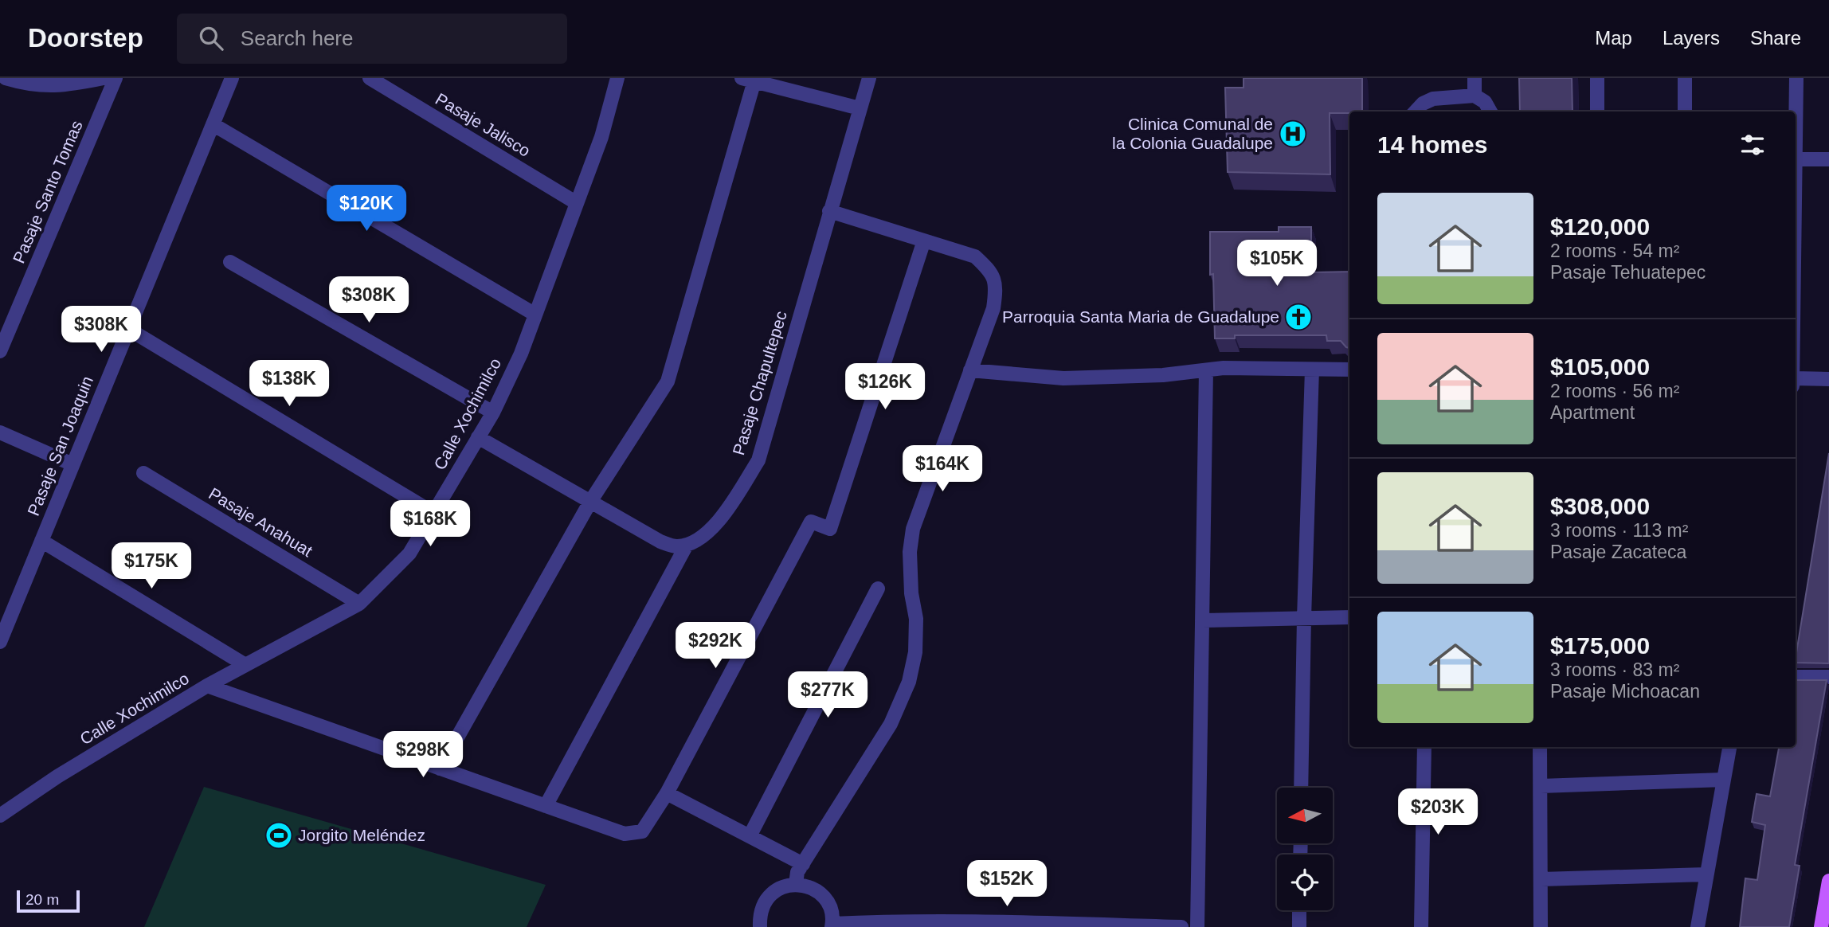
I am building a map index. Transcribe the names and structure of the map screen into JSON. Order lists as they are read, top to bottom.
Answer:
{
  "streets": {
    "street": [
      "Pasaje Jalisco",
      "Pasaje Santo Tomas",
      "Pasaje Chapultepec",
      "Calle Xochimilco",
      "Pasaje San Joaquin",
      "Pasaje Anahuat"
    ]
  },
  "crossings": [
    ["Pasaje Jalisco", "Calle Xochimilco"],
    ["Calle Xochimilco", "Pasaje Anahuat"]
  ],
  "places": {
    "hospital": ["Clinica Comunal de la Colonia Guadalupe"],
    "church": ["Parroquia Santa Maria de Guadalupe"],
    "sports": ["Jorgito Meléndez"]
  },
  "scale_bar": "20 m",
  "north": "left",
  "page": {
    "header": "Doorstep",
    "search": "Search here",
    "nav": ["Map", "Layers", "Share"],
    "heading": "14 homes",
    "list": [
      {
        "name": "$120,000",
        "note": "2 rooms · 54 m² · Pasaje Tehuatepec"
      },
      {
        "name": "$105,000",
        "note": "2 rooms · 56 m² · Apartment"
      },
      {
        "name": "$308,000",
        "note": "3 rooms · 113 m² · Pasaje Zacateca"
      },
      {
        "name": "$175,000",
        "note": "3 rooms · 83 m² · Pasaje Michoacan"
      }
    ],
    "price": [
      "$120K",
      "$105K",
      "$308K",
      "$308K",
      "$138K",
      "$126K",
      "$164K",
      "$168K",
      "$175K",
      "$292K",
      "$277K",
      "$298K",
      "$203K",
      "$152K"
    ],
    "scale": "20 m"
  }
}
